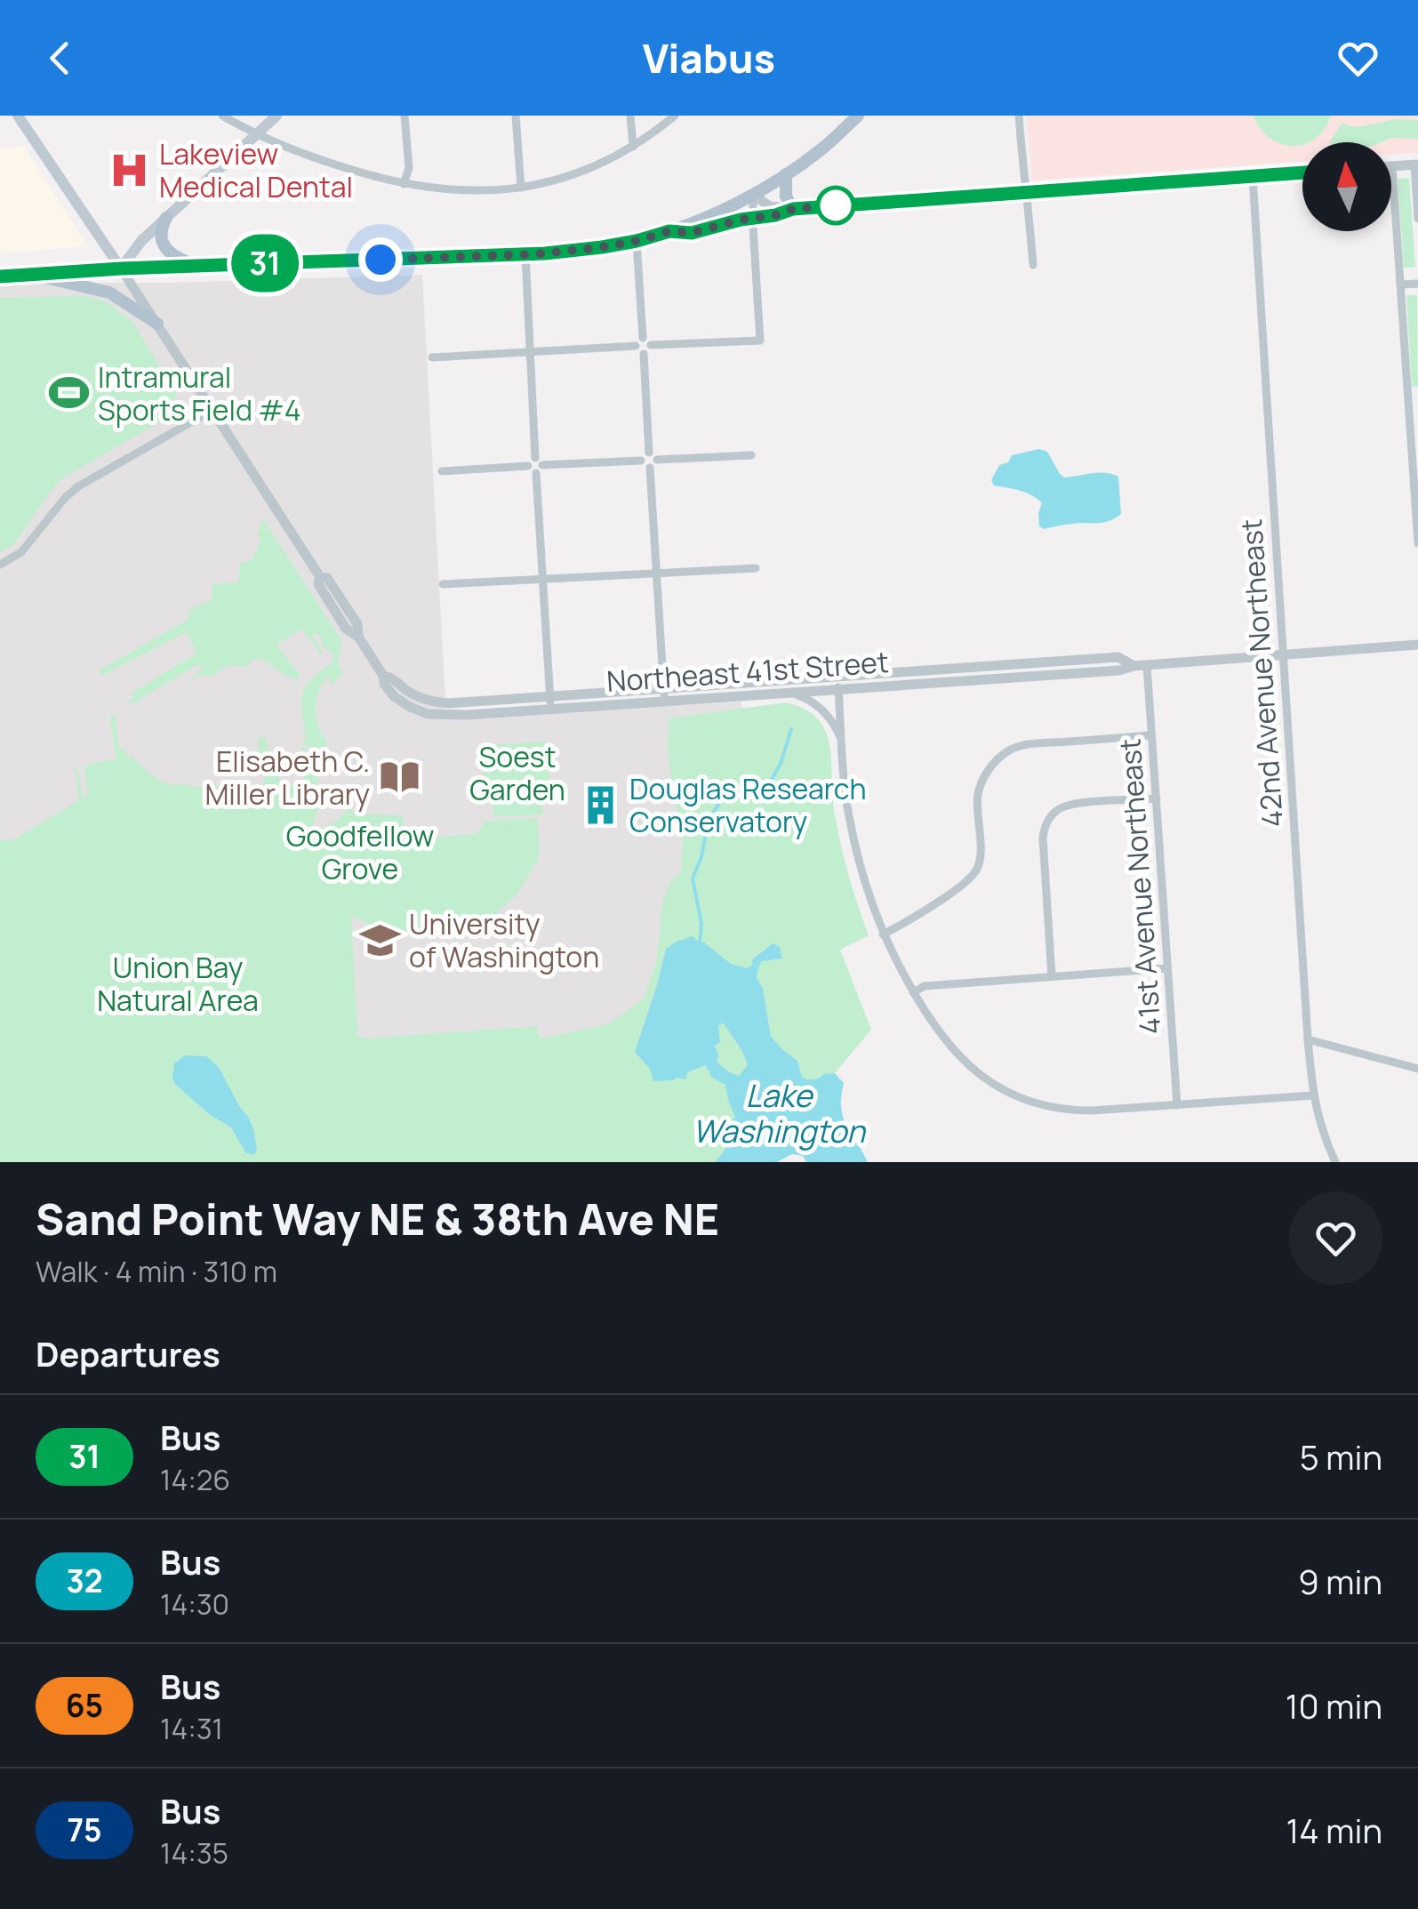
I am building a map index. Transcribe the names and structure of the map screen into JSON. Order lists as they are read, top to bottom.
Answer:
{
  "streets": {
    "street": ["Northeast 41st Street", "42nd Avenue Northeast", "41st Avenue Northeast"]
  },
  "crossings": [
    ["Northeast 41st Street", "42nd Avenue Northeast"],
    ["Northeast 41st Street", "41st Avenue Northeast"]
  ],
  "water": ["Lake Washington"],
  "parks": ["Soest Garden", "Goodfellow Grove", "Union Bay Natural Area"],
  "places": {
    "hospital": ["Lakeview Medical Dental"],
    "sports": ["Intramural Sports Field #4"],
    "library": ["Elisabeth C. Miller Library"],
    "building": ["Douglas Research Conservatory"],
    "school or university": ["University of Washington"]
  },
  "lines": ["bus line 31"],
  "north": "top",
  "page": {
    "header": "Viabus",
    "on_map": "31",
    "heading": [
      ["Sand Point Way NE & 38th Ave NE", "Walk · 4 min · 310 m"],
      "Departures"
    ],
    "list": [
      {
        "mark": "31",
        "name": "Bus",
        "note": "14:26",
        "value": "5 min"
      },
      {
        "mark": "32",
        "name": "Bus",
        "note": "14:30",
        "value": "9 min"
      },
      {
        "mark": "65",
        "name": "Bus",
        "note": "14:31",
        "value": "10 min"
      },
      {
        "mark": "75",
        "name": "Bus",
        "note": "14:35",
        "value": "14 min"
      }
    ]
  }
}
